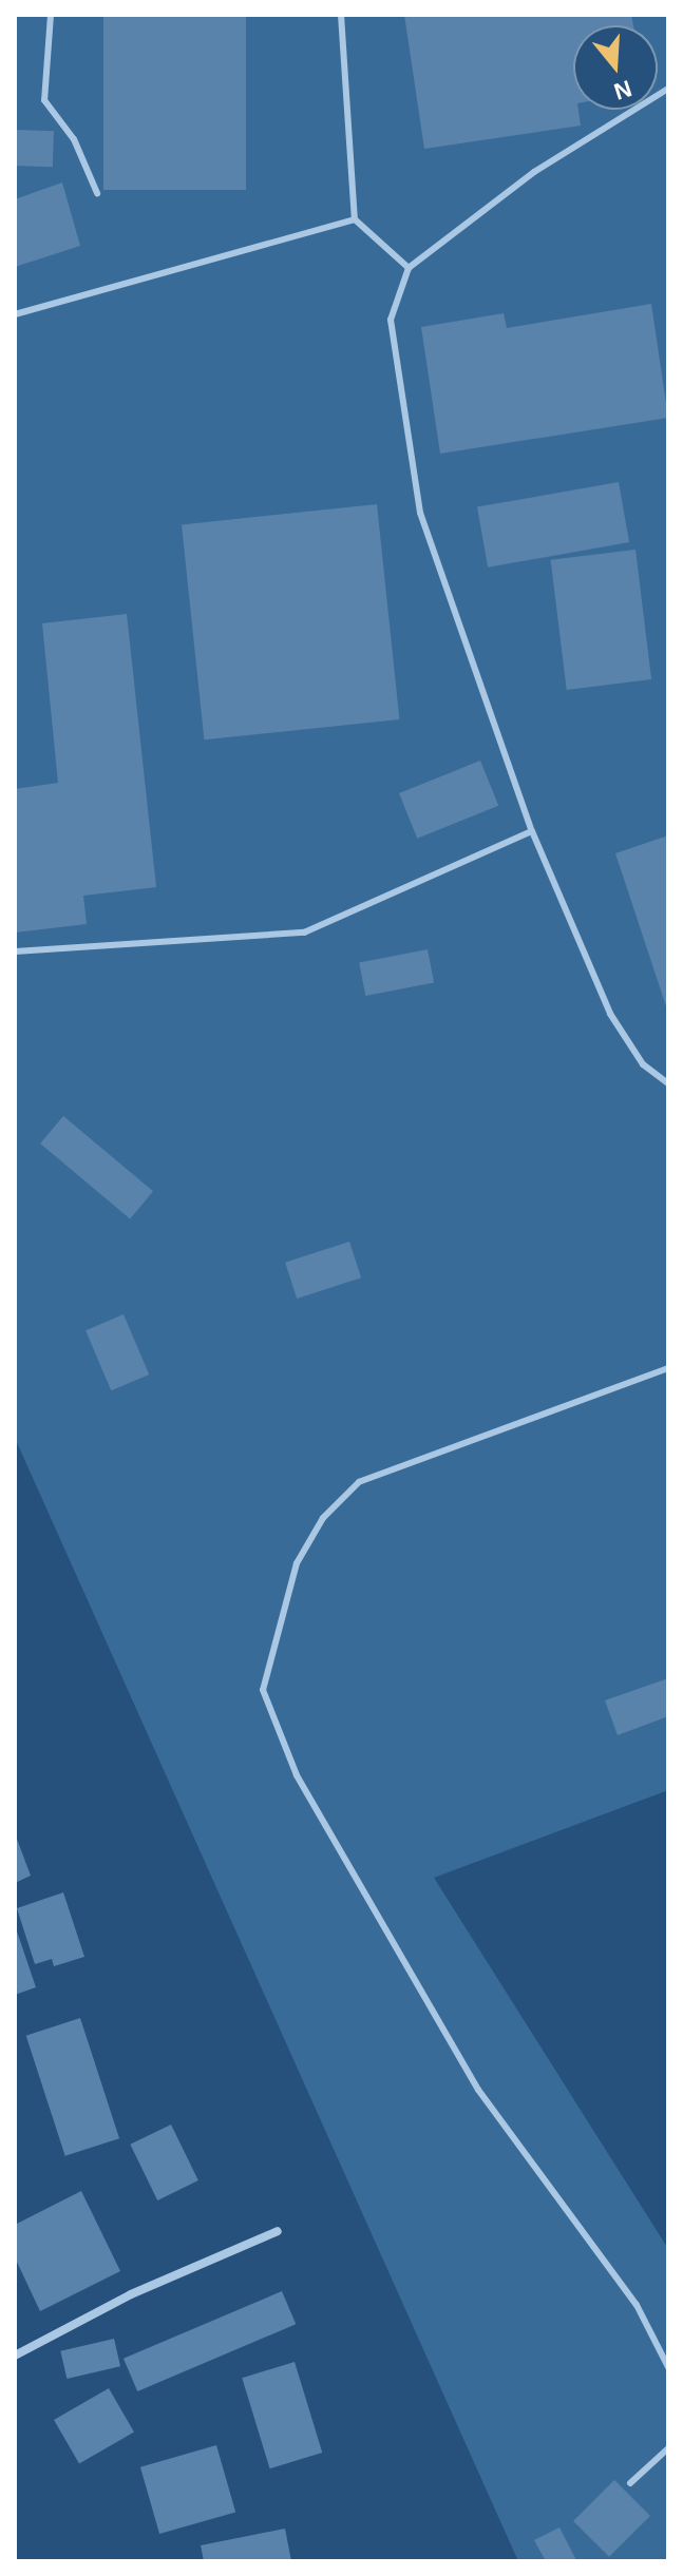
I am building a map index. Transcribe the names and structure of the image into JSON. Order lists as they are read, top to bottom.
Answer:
{
  "north": "bottom"
}
